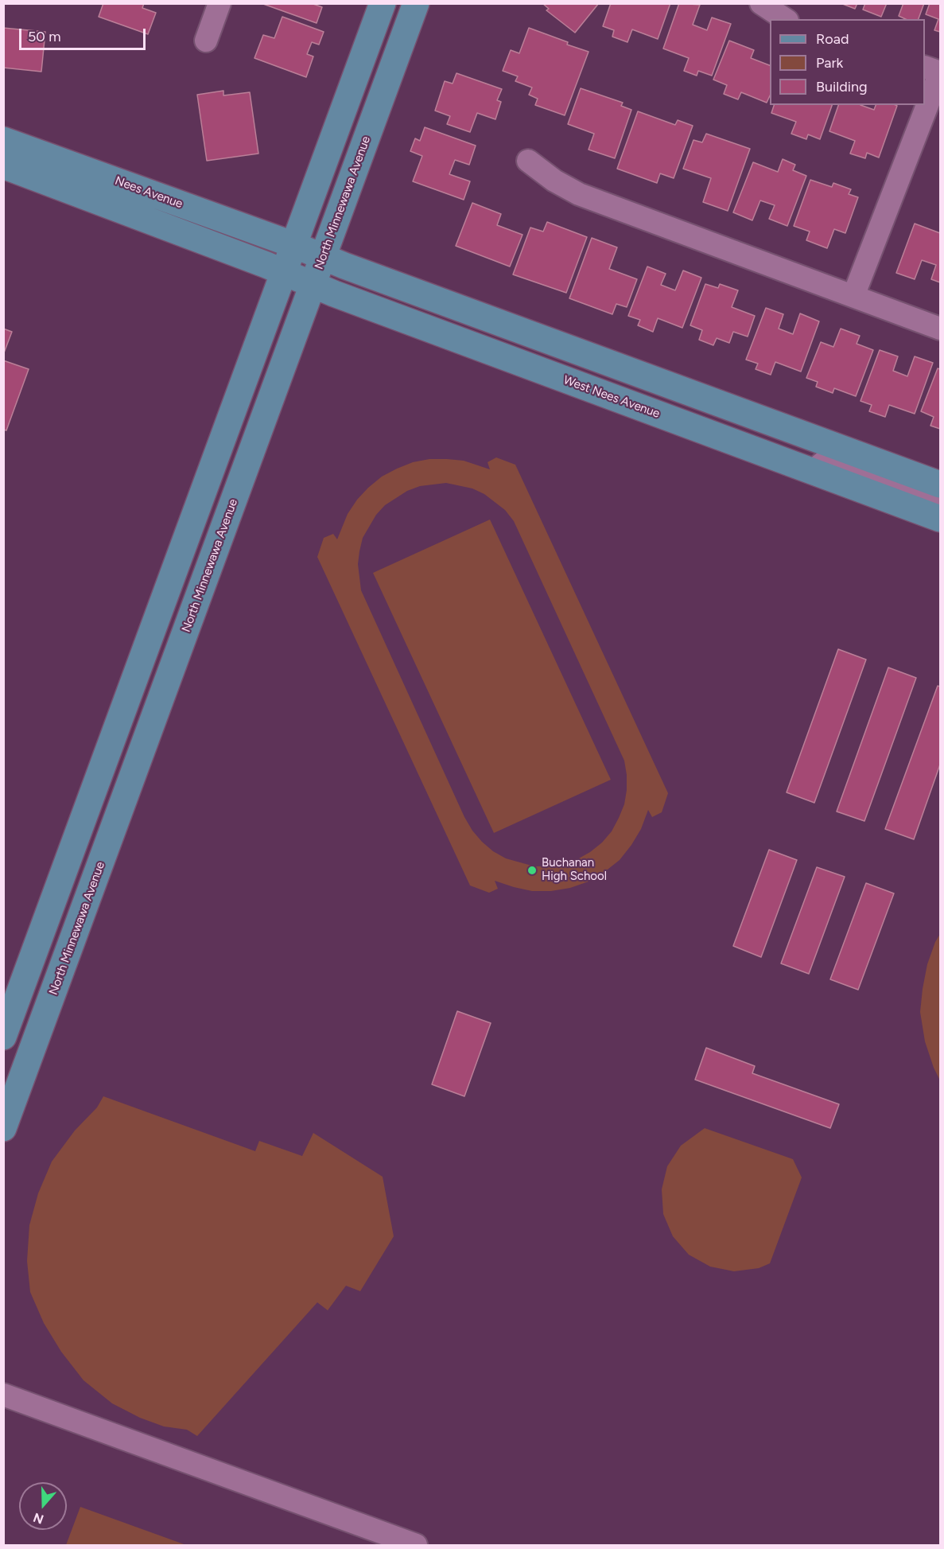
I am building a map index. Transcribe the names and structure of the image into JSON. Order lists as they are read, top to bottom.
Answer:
{
  "streets": {
    "main road": ["Nees Avenue", "North Minnewawa Avenue", "West Nees Avenue"]
  },
  "crossings": [
    ["North Minnewawa Avenue", "West Nees Avenue"]
  ],
  "places": ["Buchanan High School"],
  "legend": ["Road", "Park", "Building"],
  "scale_bar": "50 m",
  "north": "bottom"
}
